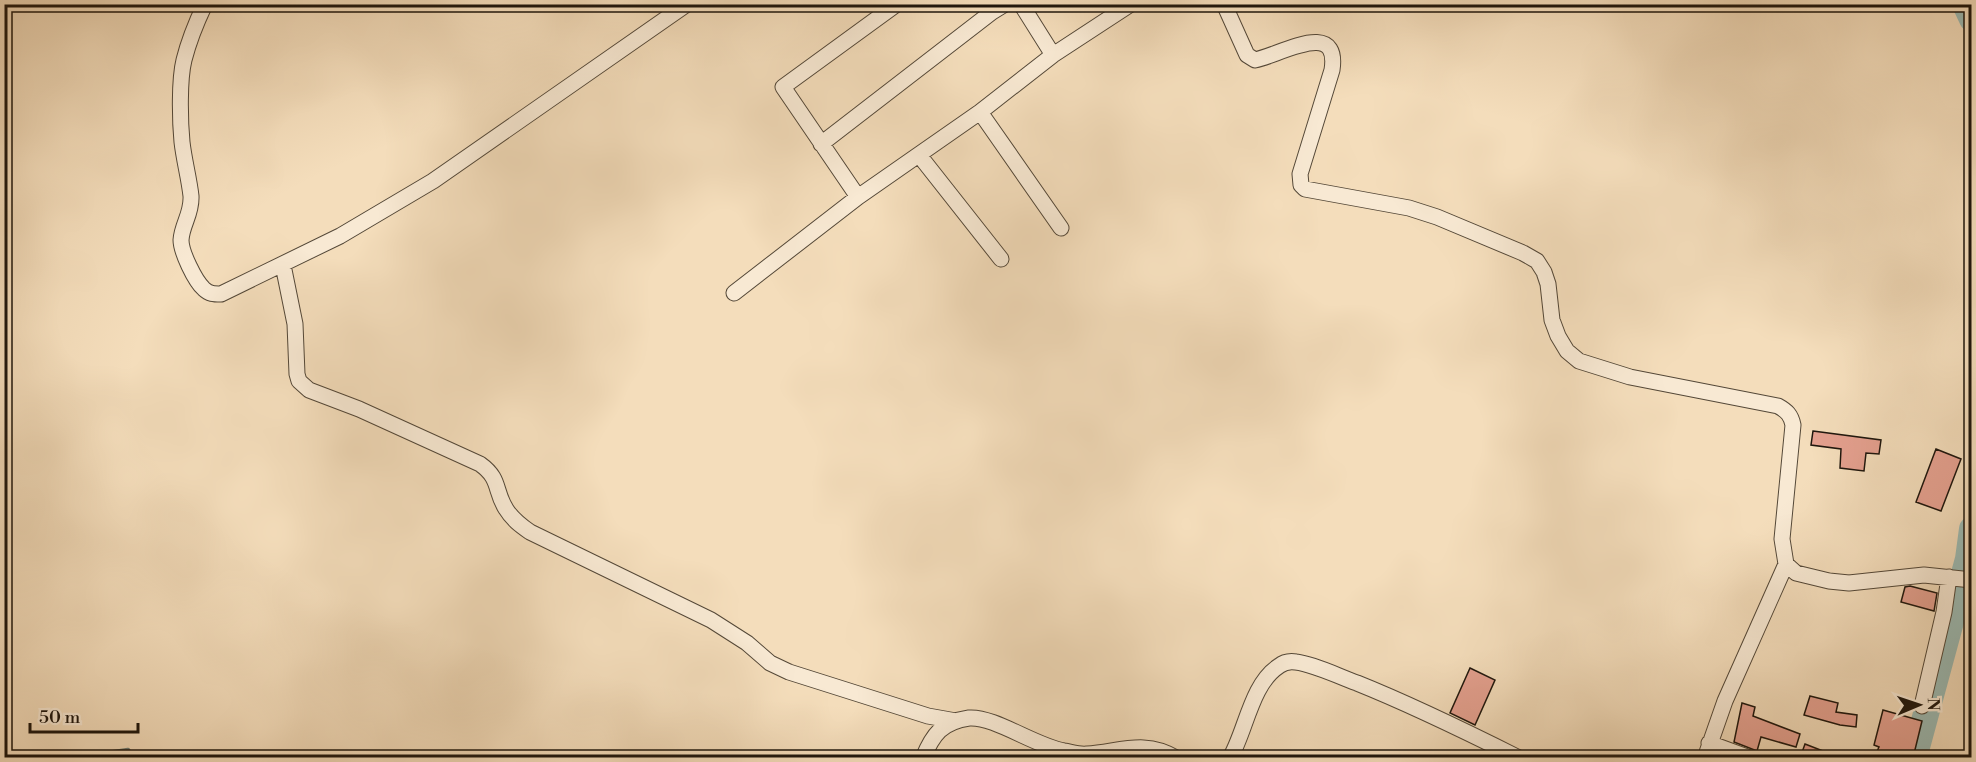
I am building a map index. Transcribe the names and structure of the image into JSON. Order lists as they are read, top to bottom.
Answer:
{
  "scale_bar": "50 m",
  "north": "right"
}
